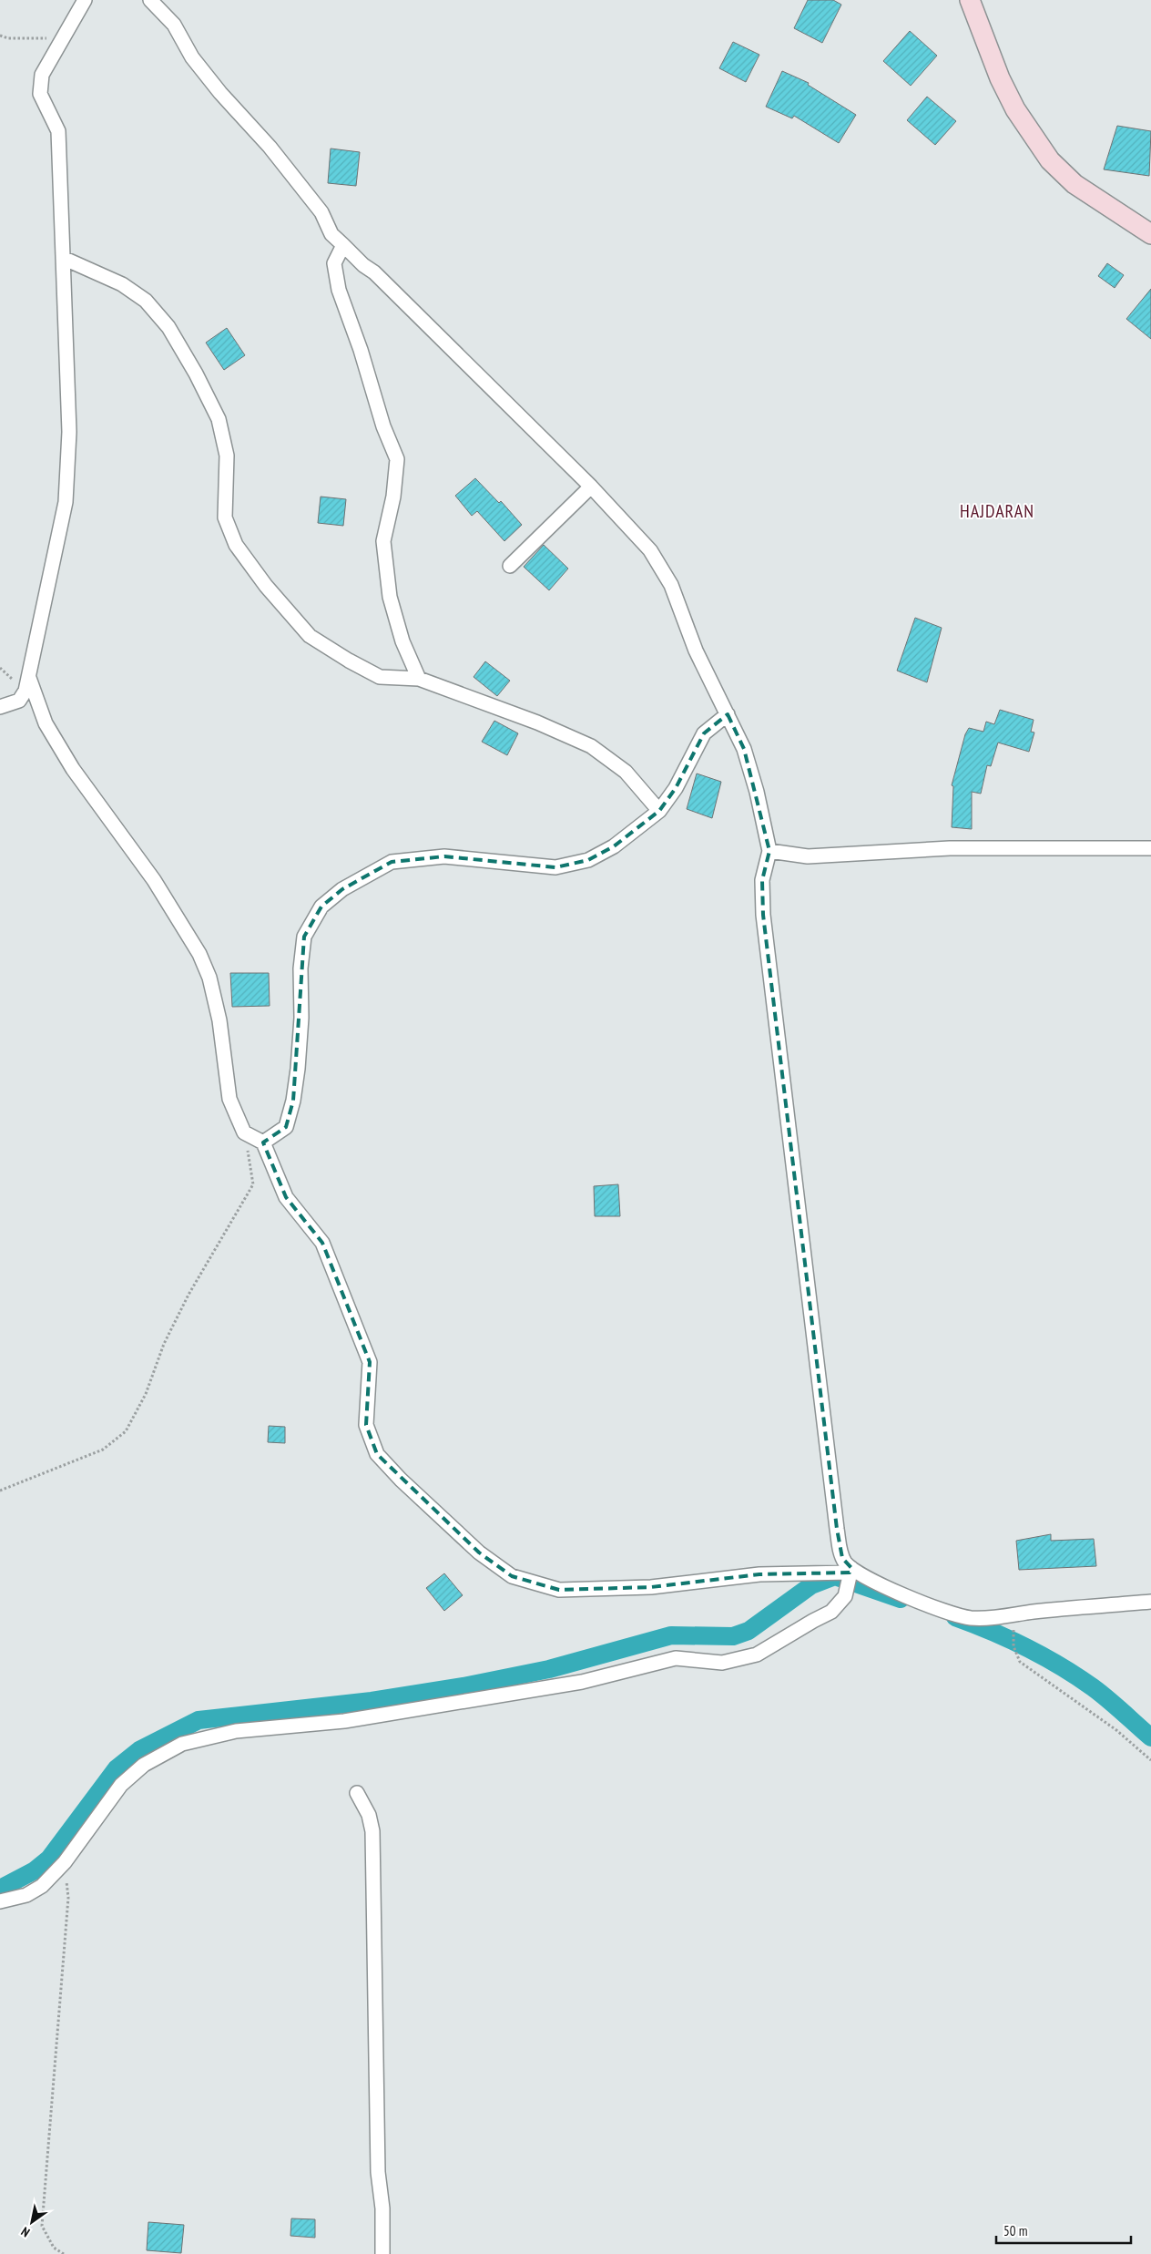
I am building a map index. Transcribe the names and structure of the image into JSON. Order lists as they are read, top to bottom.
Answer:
{
  "districts": ["HAJDARAN"],
  "scale_bar": "50 m",
  "north": "bottom left"
}
